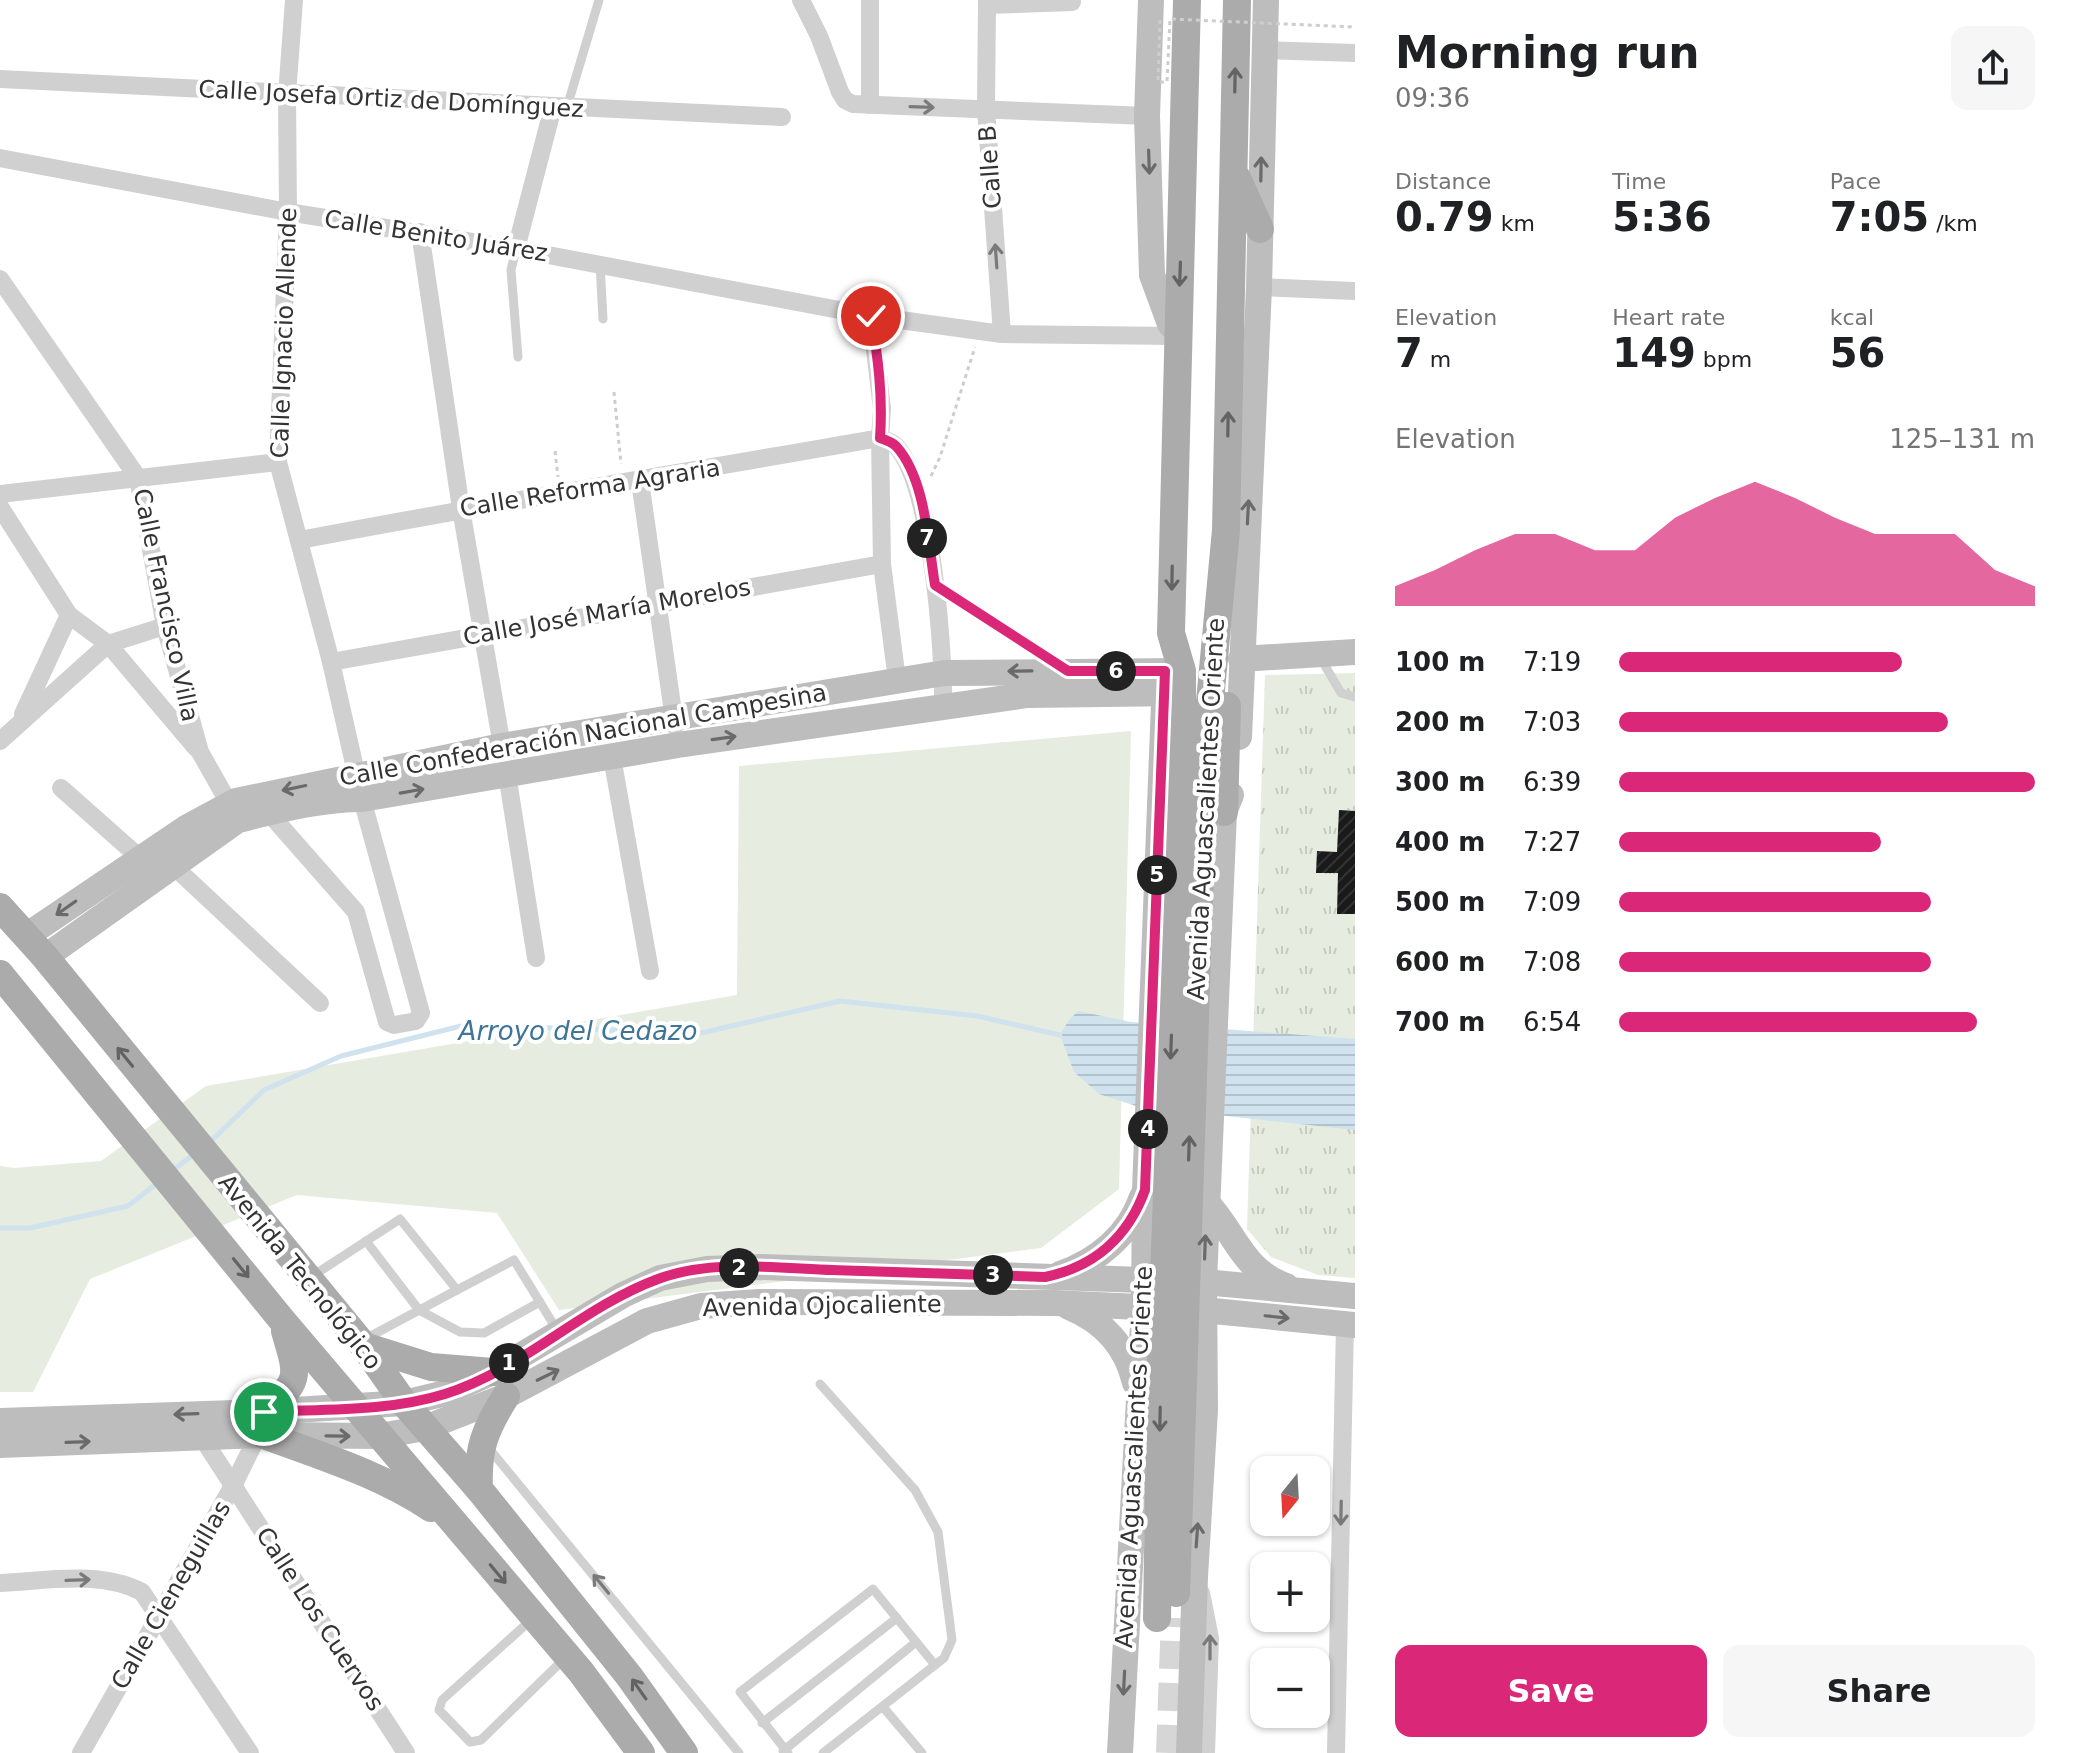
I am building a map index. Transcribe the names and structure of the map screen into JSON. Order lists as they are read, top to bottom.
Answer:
{
  "streets": {
    "main road": ["Avenida Aguascalientes Oriente", "Avenida Tecnológico"],
    "street": [
      "Calle Josefa Ortiz de Domínguez",
      "Calle B",
      "Calle Benito Juárez",
      "Calle Ignacio Allende",
      "Calle Reforma Agraria",
      "Calle Francisco Villa",
      "Calle José María Morelos",
      "Calle Confederación Nacional Campesina",
      "Avenida Ojocaliente",
      "Calle Cieneguillas",
      "Calle Los Cuervos"
    ]
  },
  "crossings": [
    ["Calle Josefa Ortiz de Domínguez", "Calle Ignacio Allende"],
    ["Calle B", "Calle Benito Juárez"],
    ["Calle Benito Juárez", "Calle Ignacio Allende"],
    ["Calle Benito Juárez", "Avenida Aguascalientes Oriente"],
    ["Calle Ignacio Allende", "Calle Reforma Agraria"],
    ["Calle Ignacio Allende", "Calle José María Morelos"],
    ["Calle Ignacio Allende", "Calle Confederación Nacional Campesina"],
    ["Calle Francisco Villa", "Calle Confederación Nacional Campesina"],
    ["Calle Confederación Nacional Campesina", "Avenida Aguascalientes Oriente"],
    ["Calle Confederación Nacional Campesina", "Avenida Tecnológico"],
    ["Avenida Aguascalientes Oriente", "Avenida Ojocaliente"],
    ["Avenida Tecnológico", "Avenida Ojocaliente"],
    ["Avenida Ojocaliente", "Calle Cieneguillas"],
    ["Avenida Ojocaliente", "Calle Los Cuervos"],
    ["Calle Cieneguillas", "Calle Los Cuervos"]
  ],
  "one_way": ["Calle B"],
  "water": ["Arroyo del Cedazo"],
  "north": "bottom",
  "page": {
    "heading": ["Morning run", "09:36"],
    "stats": [
      ["Distance", "0.79 km"],
      ["Time", "5:36"],
      ["Pace", "7:05 /km"],
      ["Elevation", "7 m"],
      ["Heart rate", "149 bpm"],
      ["kcal", "56"]
    ],
    "chart": ["Elevation", "125–131 m"],
    "pins": [
      "7",
      "6",
      "5",
      "4",
      "2",
      "3",
      "1"
    ],
    "list": [
      {
        "name": "100 m",
        "note": "7:19"
      },
      {
        "name": "200 m",
        "note": "7:03"
      },
      {
        "name": "300 m",
        "note": "6:39"
      },
      {
        "name": "400 m",
        "note": "7:27"
      },
      {
        "name": "500 m",
        "note": "7:09"
      },
      {
        "name": "600 m",
        "note": "7:08"
      },
      {
        "name": "700 m",
        "note": "6:54"
      }
    ],
    "map_buttons": ["+", "−"],
    "buttons": ["Save", "Share"]
  }
}
